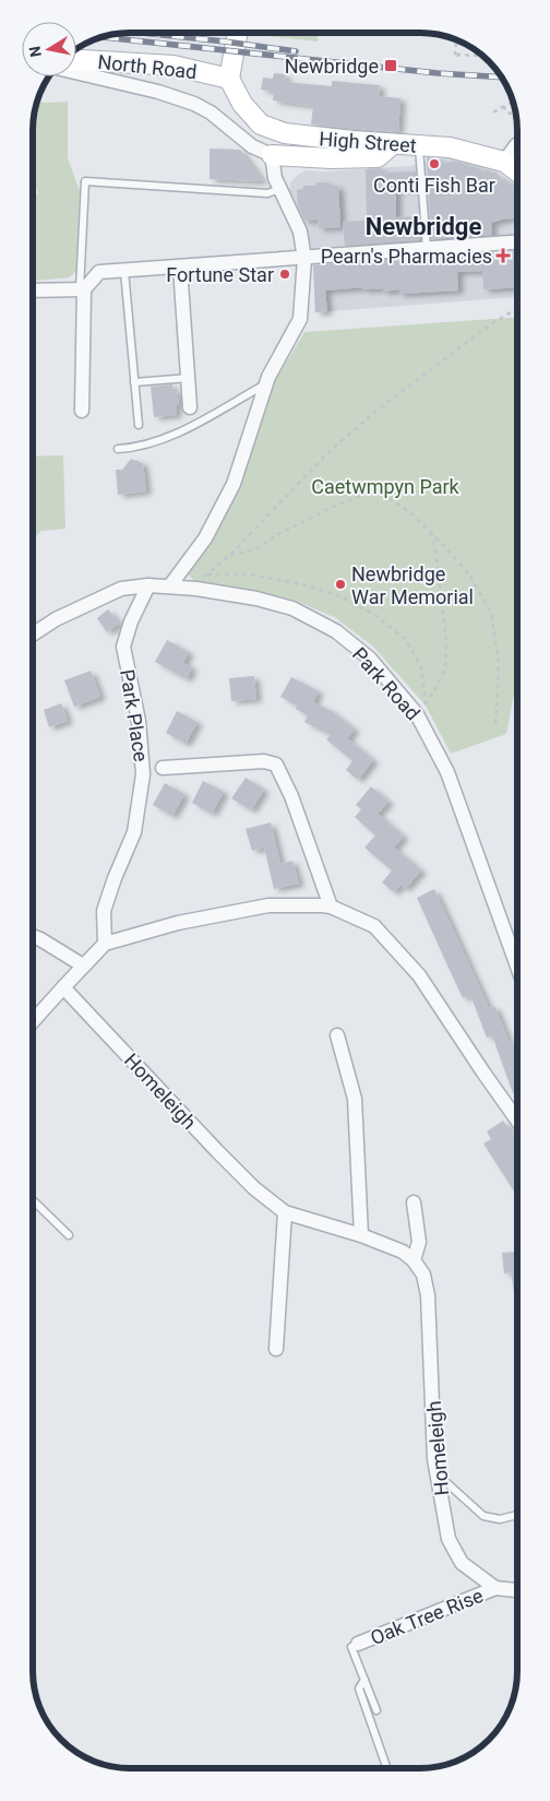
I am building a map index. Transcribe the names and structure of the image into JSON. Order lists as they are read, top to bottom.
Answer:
{
  "streets": {
    "street": [
      "North Road",
      "High Street",
      "Park Road",
      "Park Place",
      "Homeleigh",
      "Oak Tree Rise"
    ]
  },
  "crossings": [
    ["North Road", "High Street"],
    ["Park Road", "Park Place"],
    ["Homeleigh", "Oak Tree Rise"]
  ],
  "districts": ["Newbridge"],
  "parks": ["Caetwmpyn Park"],
  "places": {
    "transit": ["Newbridge"],
    "other": ["Conti Fish Bar", "Fortune Star", "Newbridge War Memorial"],
    "health": ["Pearn's Pharmacies"]
  },
  "north": "left"
}
